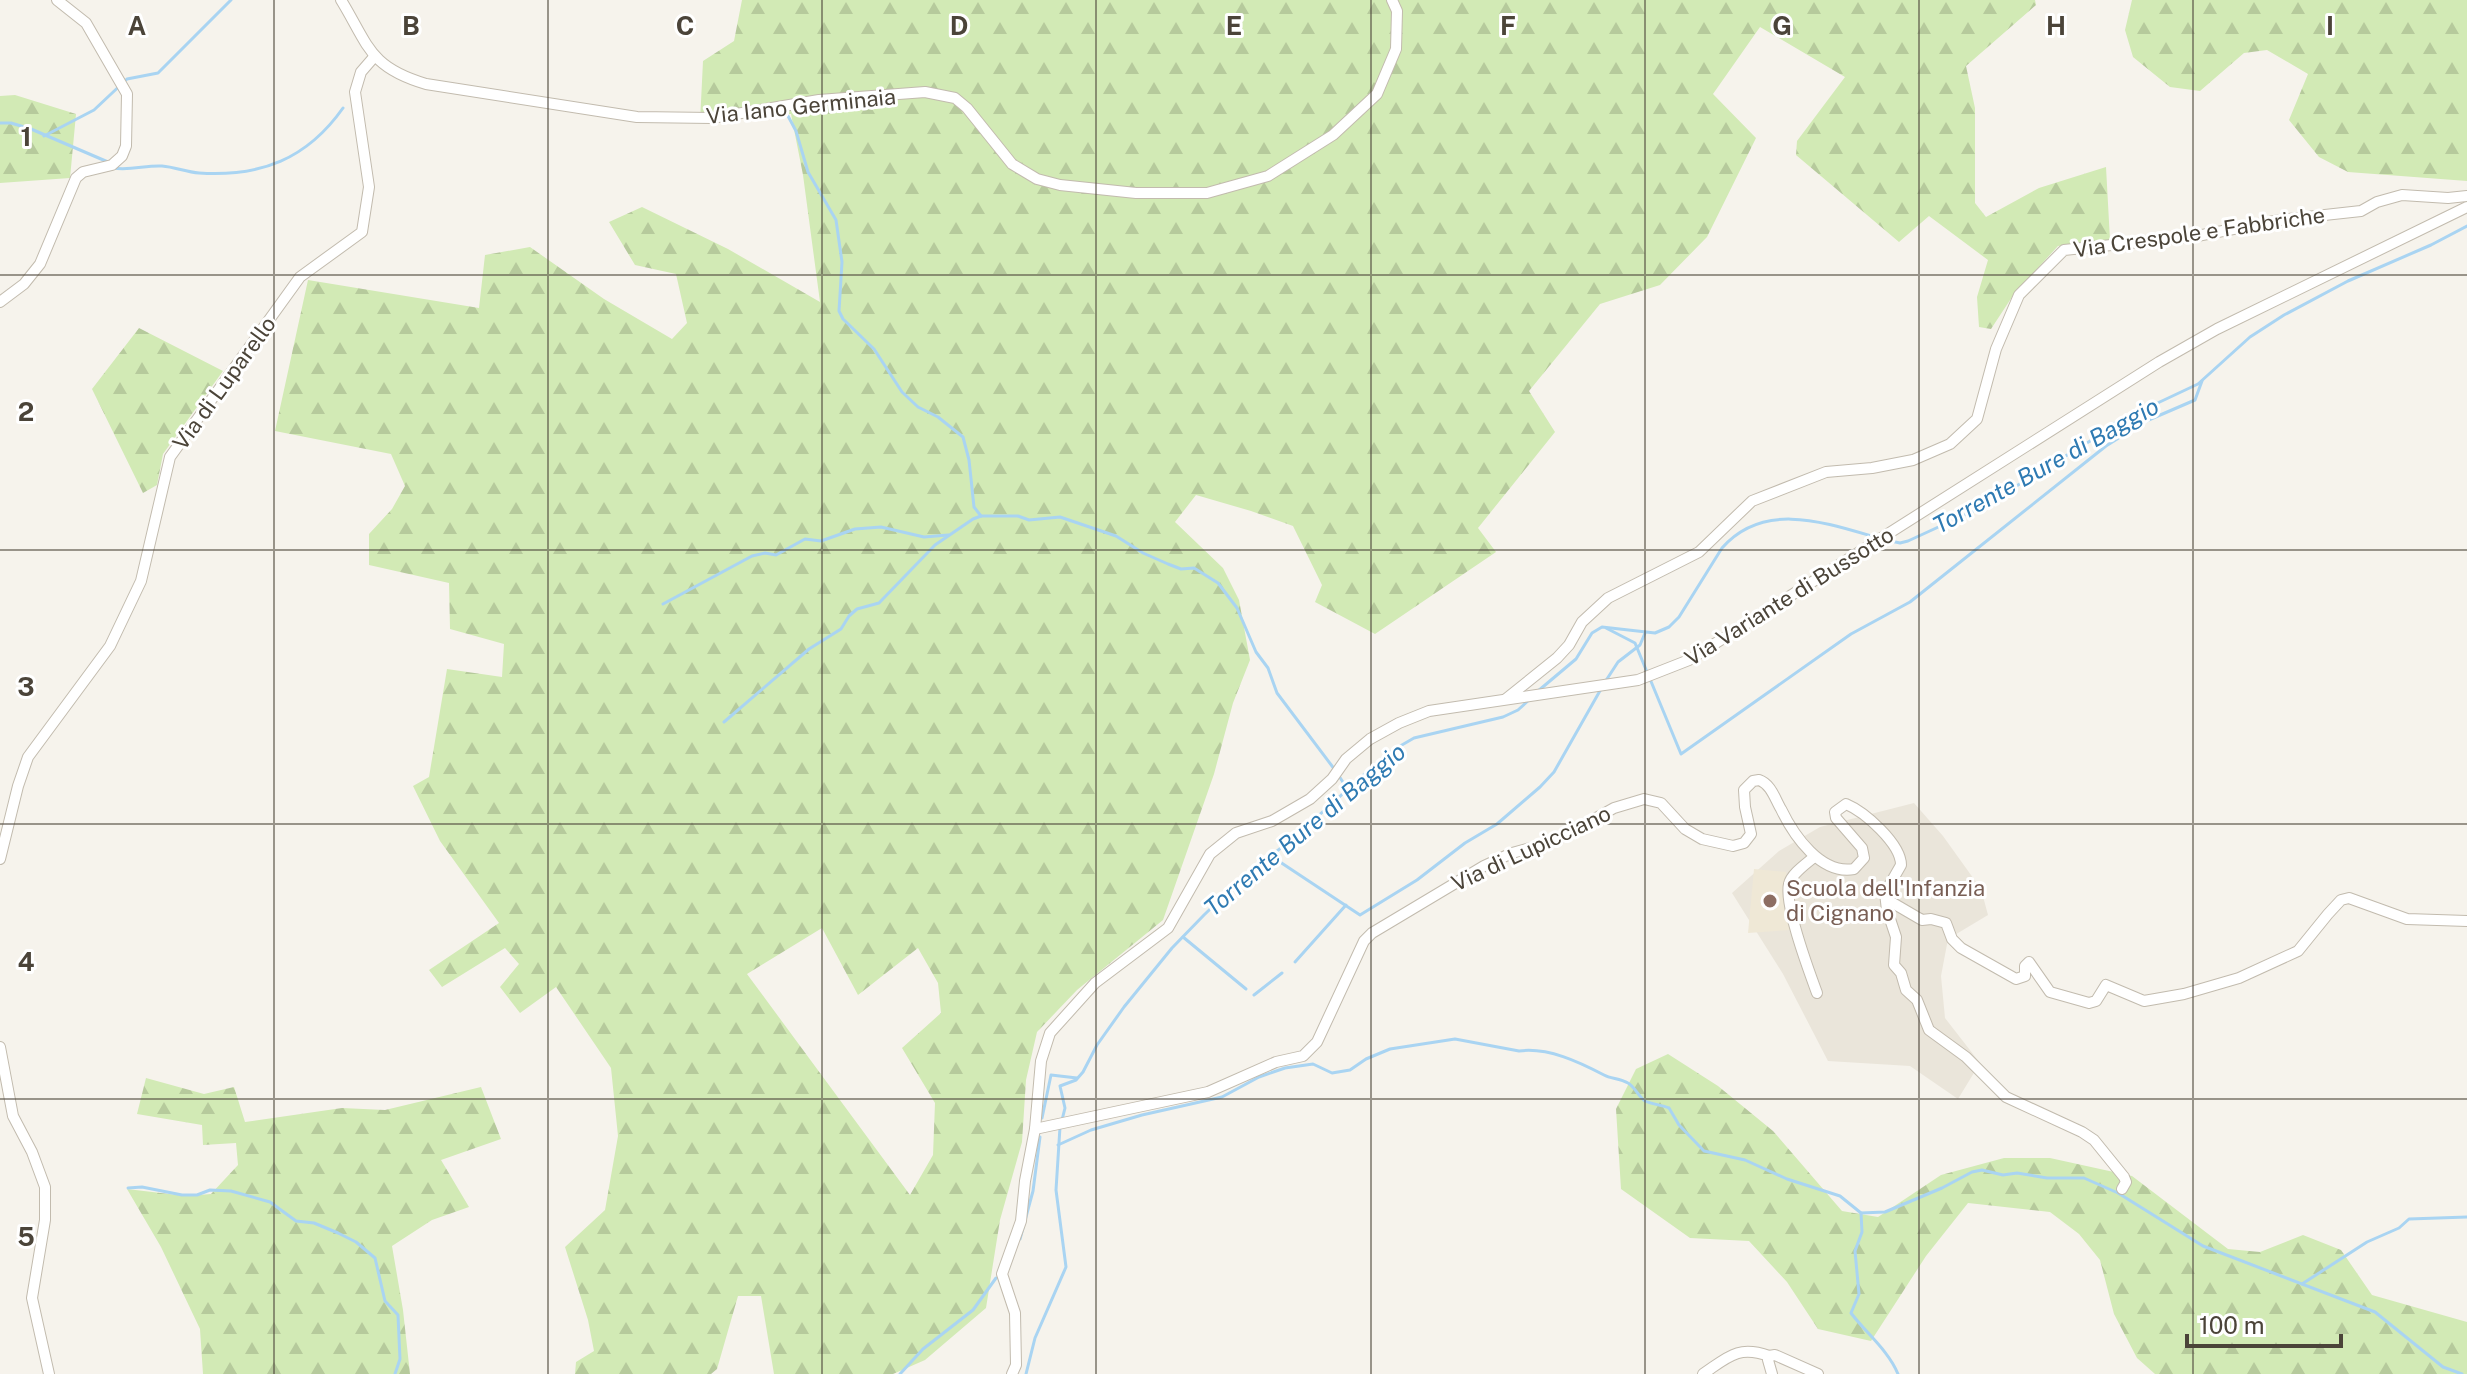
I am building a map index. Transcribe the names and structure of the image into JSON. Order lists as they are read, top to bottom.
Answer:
{
  "streets": {
    "street": [
      "Via Iano Germinaia",
      "Via Crespole e Fabbriche",
      "Via di Luparello",
      "Via Variante di Bussotto",
      "Via di Lupicciano"
    ]
  },
  "crossings": [
    ["Via Iano Germinaia", "Via di Luparello"],
    ["Via Crespole e Fabbriche", "Via Variante di Bussotto"]
  ],
  "water": ["Torrente Bure di Baggio"],
  "places": ["Scuola dell'Infanzia di Cignano"],
  "scale_bar": "100 m",
  "grid": {
    "columns": [
      "A",
      "B",
      "C",
      "D",
      "E",
      "F",
      "G",
      "H",
      "I"
    ],
    "rows": [
      "1",
      "2",
      "3",
      "4",
      "5"
    ]
  }
}
